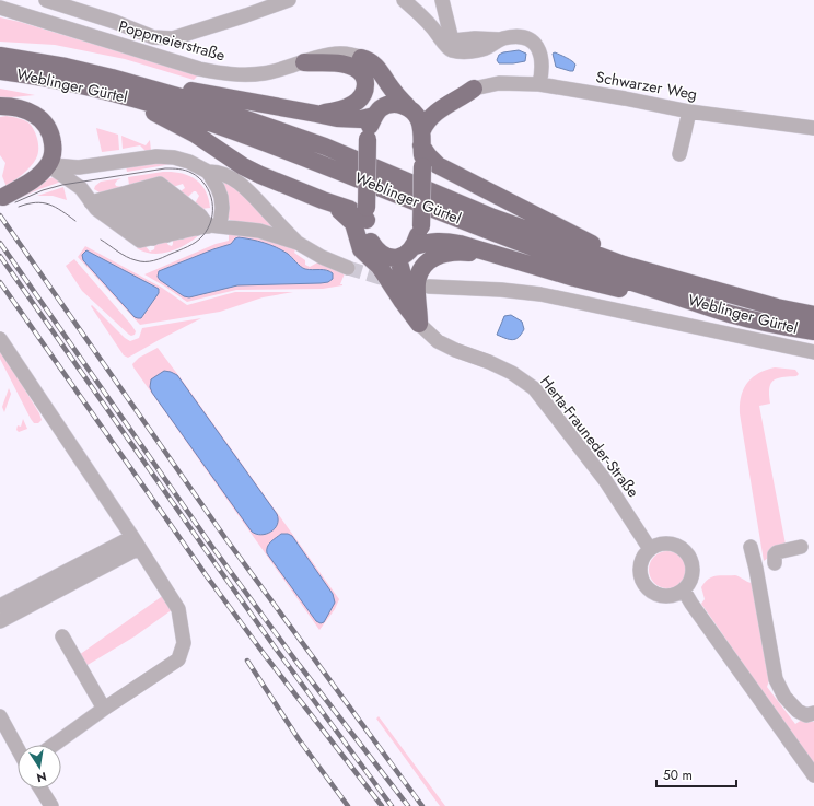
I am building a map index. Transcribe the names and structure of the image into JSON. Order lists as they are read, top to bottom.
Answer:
{
  "streets": {
    "main road": ["Weblinger Gürtel"],
    "street": ["Poppmeierstraße", "Schwarzer Weg", "Herta-Frauneder-Straße"]
  },
  "scale_bar": "50 m",
  "north": "bottom"
}
